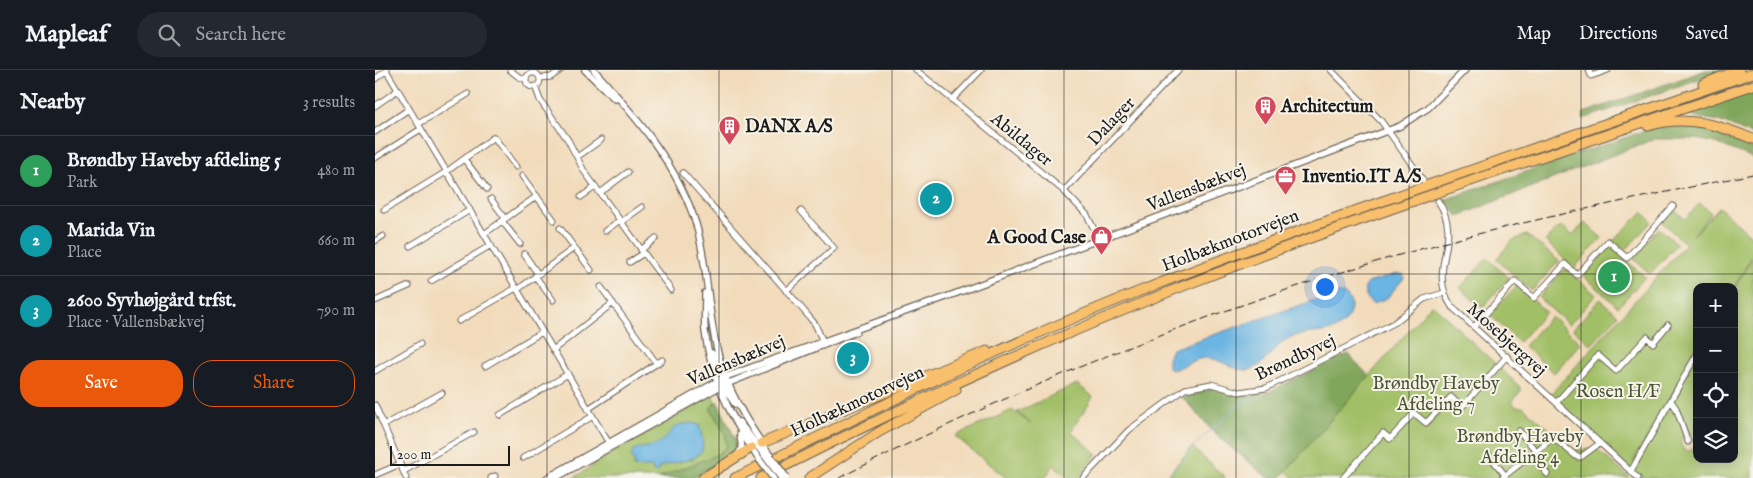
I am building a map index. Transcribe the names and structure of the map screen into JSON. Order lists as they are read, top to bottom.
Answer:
{
  "streets": {
    "highway": ["Holbækmotorvejen"],
    "street": [
      "Dalager",
      "Abildager",
      "Vallensbækvej",
      "Mosebjergvej",
      "Brøndbyvej"
    ]
  },
  "crossings": [
    ["Dalager", "Abildager"],
    ["Abildager", "Vallensbækvej"],
    ["Mosebjergvej", "Brøndbyvej"]
  ],
  "parks": ["Brøndby Haveby Afdeling 7", "Rosen H/F", "Brøndby Haveby Afdeling 4"],
  "places": {
    "building": ["Architectum", "DANX A/S"],
    "office": ["Inventio.IT A/S"],
    "shop": ["A Good Case"]
  },
  "scale_bar": "200 m",
  "page": {
    "header": "Mapleaf",
    "search": "Search here",
    "nav": ["Map", "Directions", "Saved"],
    "heading": ["Nearby", "3 results"],
    "list": [
      {
        "mark": "1",
        "name": "Brøndby Haveby afdeling 5",
        "note": "Park",
        "value": "480 m"
      },
      {
        "mark": "2",
        "name": "Marida Vin",
        "note": "Place",
        "value": "660 m"
      },
      {
        "mark": "3",
        "name": "2600 Syvhøjgård trfst.",
        "note": "Place · Vallensbækvej",
        "value": "790 m"
      }
    ],
    "pins": ["2", "1", "3"],
    "map_buttons": ["+", "−"],
    "buttons": ["Save", "Share"],
    "scale": "200 m"
  }
}
